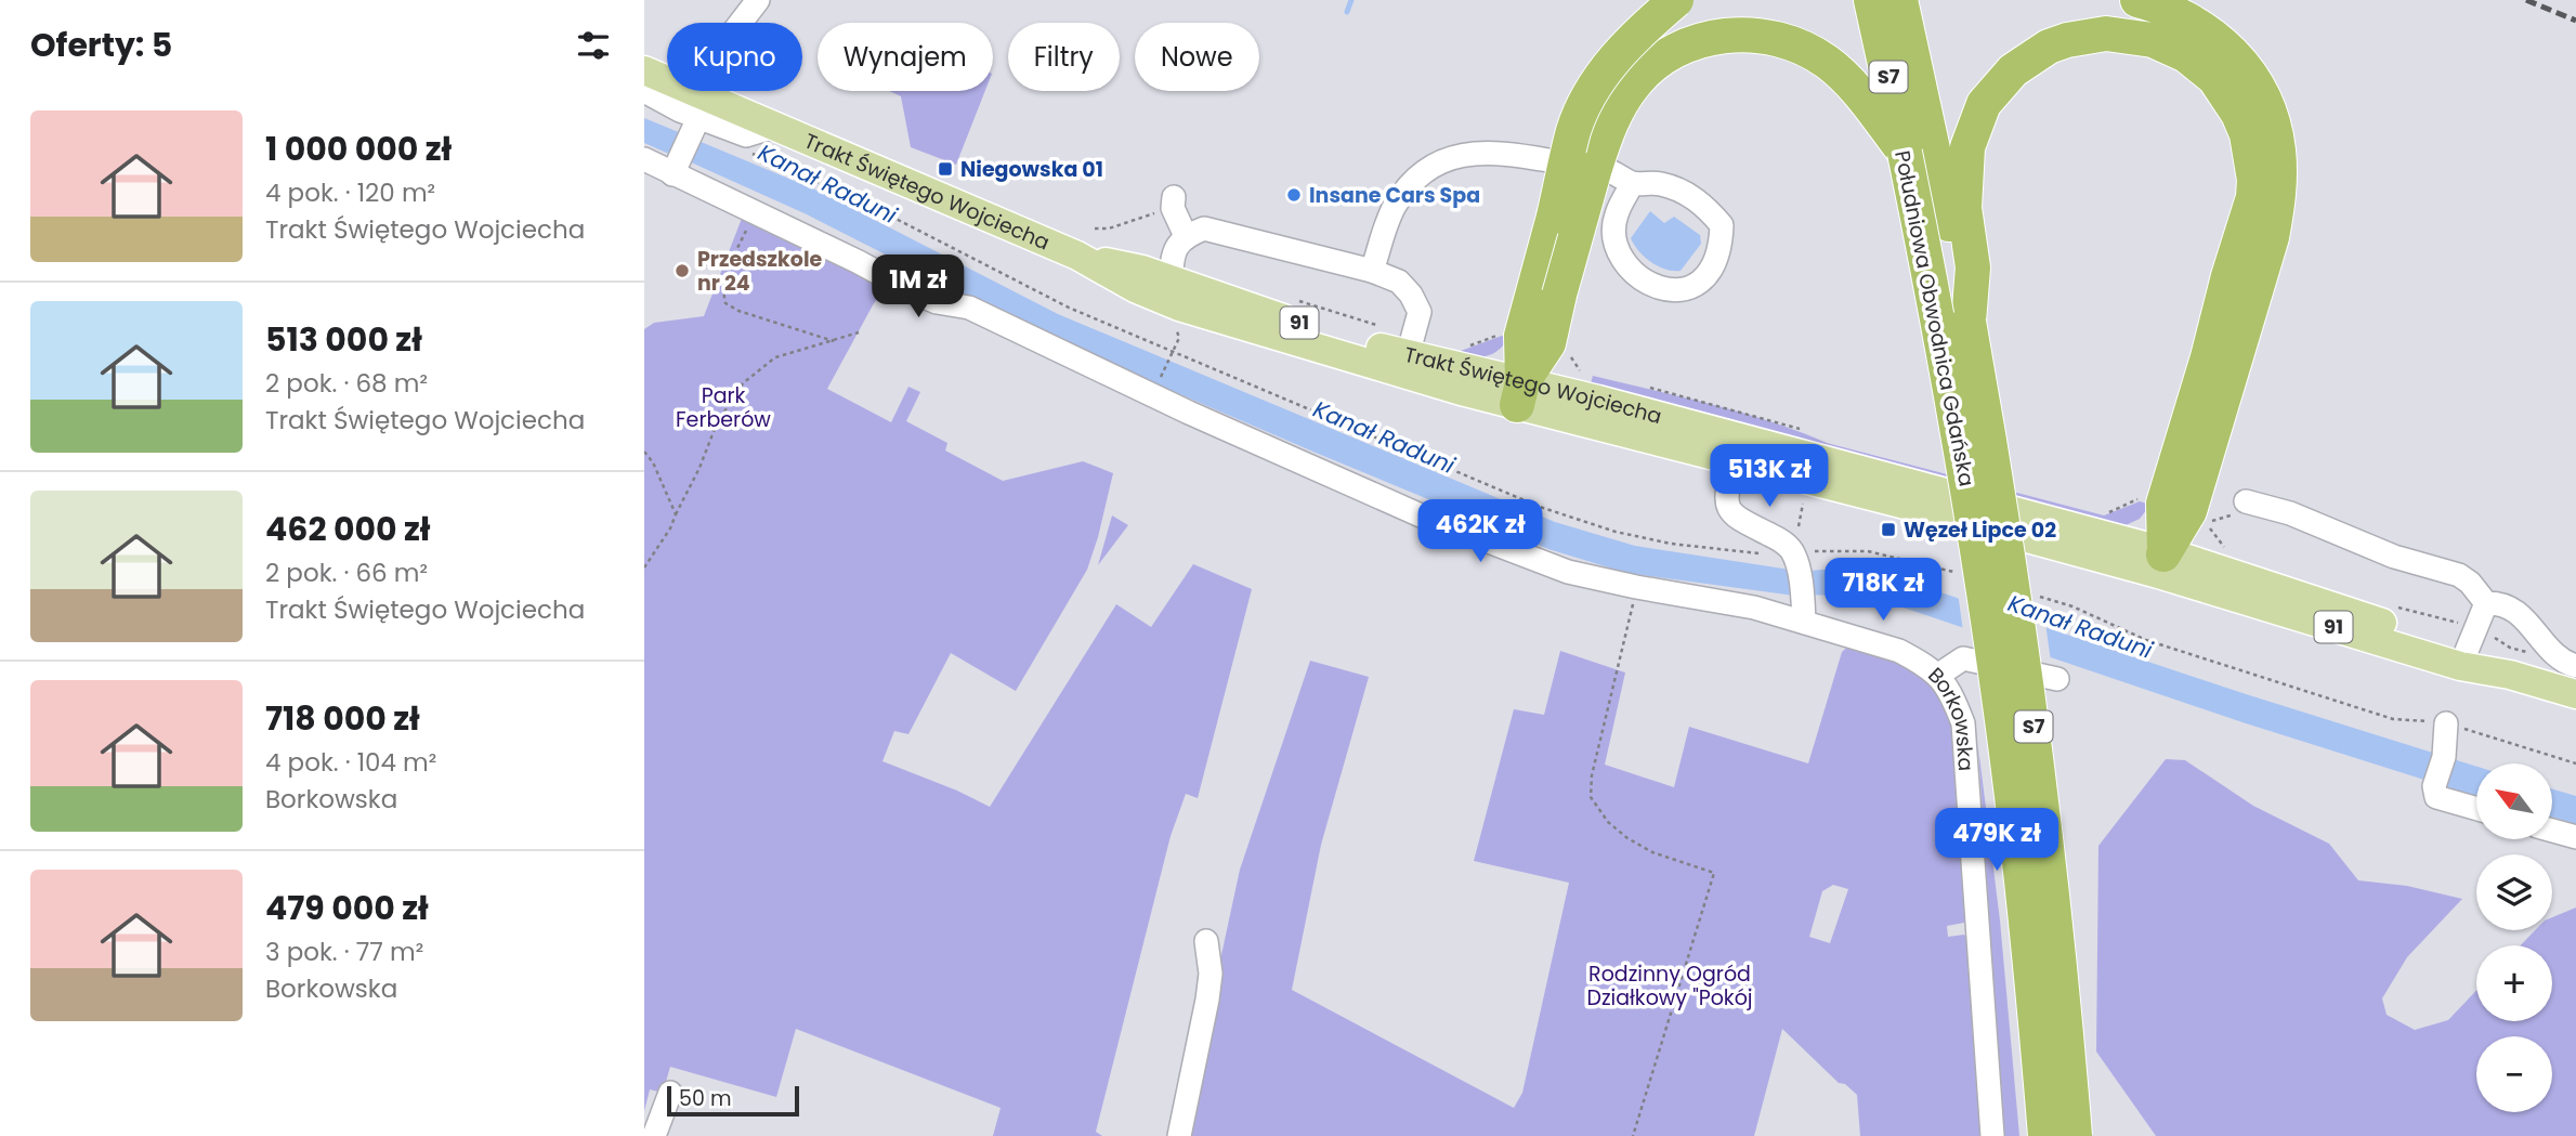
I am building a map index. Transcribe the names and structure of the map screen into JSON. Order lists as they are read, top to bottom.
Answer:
{
  "streets": {
    "highway": ["S7", "Południowa Obwodnica Gdańska"],
    "main road": ["Trakt Świętego Wojciecha", "91"],
    "street": ["Borkowska"]
  },
  "water": ["Kanał Raduni"],
  "parks": ["Park Ferberów", "Rodzinny Ogród Działkowy \"Pokój"],
  "places": {
    "transit": ["Niegowska 01", "Węzeł Lipce 02"],
    "other": ["Insane Cars Spa", "Przedszkole nr 24"]
  },
  "scale_bar": "50 m",
  "north": "top left",
  "page": {
    "heading": "Oferty: 5",
    "chip": [
      "Kupno",
      "Wynajem",
      "Filtry",
      "Nowe"
    ],
    "list": [
      {
        "name": "1 000 000 zł",
        "note": "4 pok. · 120 m² · Trakt Świętego Wojciecha"
      },
      {
        "name": "513 000 zł",
        "note": "2 pok. · 68 m² · Trakt Świętego Wojciecha"
      },
      {
        "name": "462 000 zł",
        "note": "2 pok. · 66 m² · Trakt Świętego Wojciecha"
      },
      {
        "name": "718 000 zł",
        "note": "4 pok. · 104 m² · Borkowska"
      },
      {
        "name": "479 000 zł",
        "note": "3 pok. · 77 m² · Borkowska"
      }
    ],
    "price": [
      "1M zł",
      "513K zł",
      "462K zł",
      "718K zł",
      "479K zł"
    ],
    "map_buttons": ["+", "−"],
    "scale": "50 m"
  }
}
